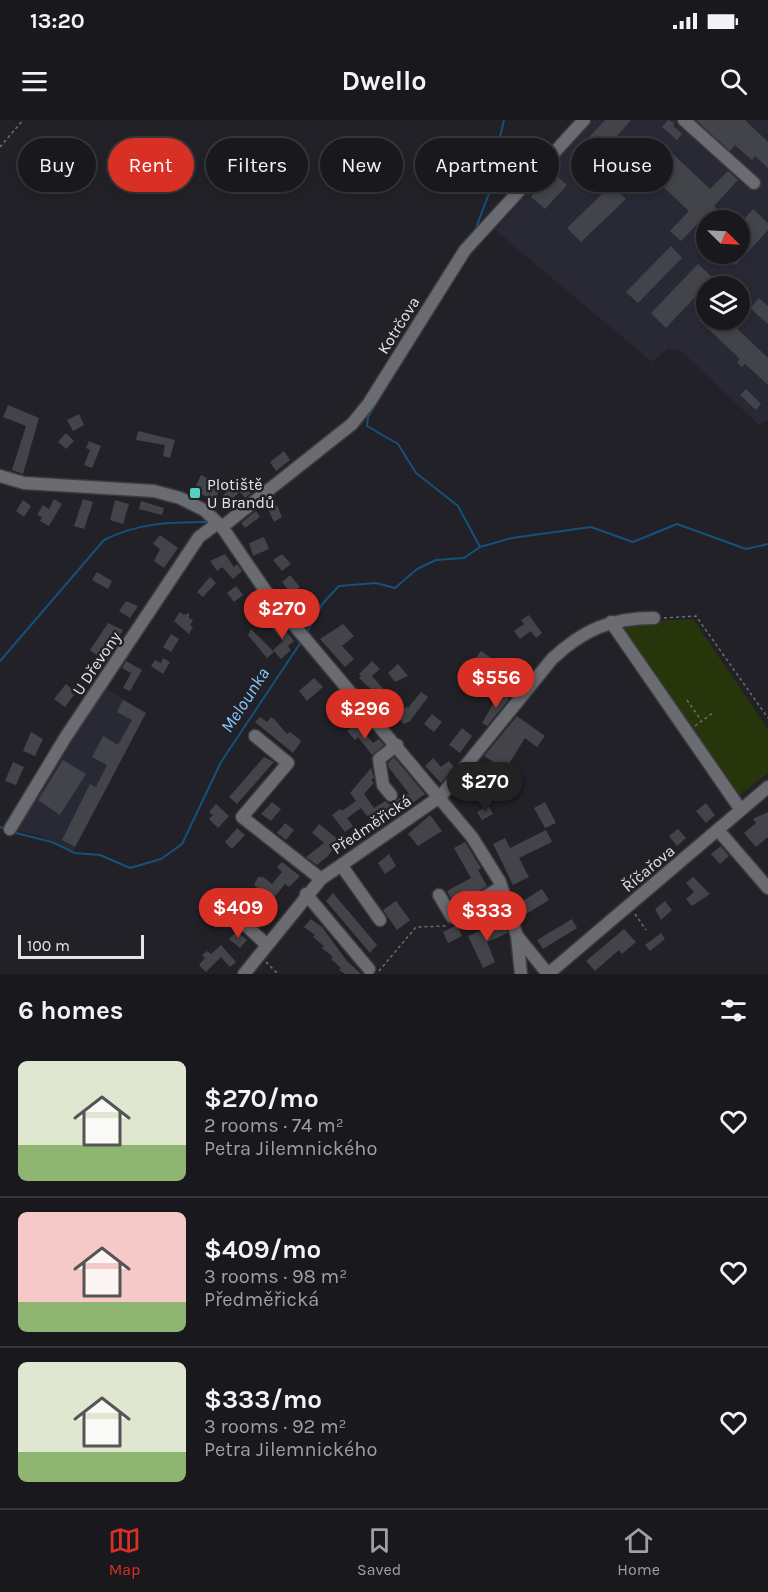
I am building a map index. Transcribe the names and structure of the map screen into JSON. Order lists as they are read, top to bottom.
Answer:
{
  "streets": {
    "street": [
      "Kotrčova",
      "U Dřevony",
      "Předměřická",
      "Říčařova"
    ]
  },
  "crossings": [
    ["Kotrčova", "U Dřevony"]
  ],
  "water": ["Melounka"],
  "places": {
    "transit": ["Plotiště U Brandů"]
  },
  "scale_bar": "100 m",
  "north": "bottom right",
  "page": {
    "status": "13:20",
    "header": "Dwello",
    "chip": [
      "Buy",
      "Rent",
      "Filters",
      "New",
      "Apartment",
      "House"
    ],
    "price": [
      "$270",
      "$556",
      "$296",
      "$270",
      "$409",
      "$333"
    ],
    "scale": "100 m",
    "heading": "6 homes",
    "list": [
      {
        "name": "$270/mo",
        "note": "2 rooms · 74 m² · Petra Jilemnického"
      },
      {
        "name": "$409/mo",
        "note": "3 rooms · 98 m² · Předměřická"
      },
      {
        "name": "$333/mo",
        "note": "3 rooms · 92 m² · Petra Jilemnického"
      }
    ],
    "tabs": ["Map", "Saved", "Home"]
  }
}
